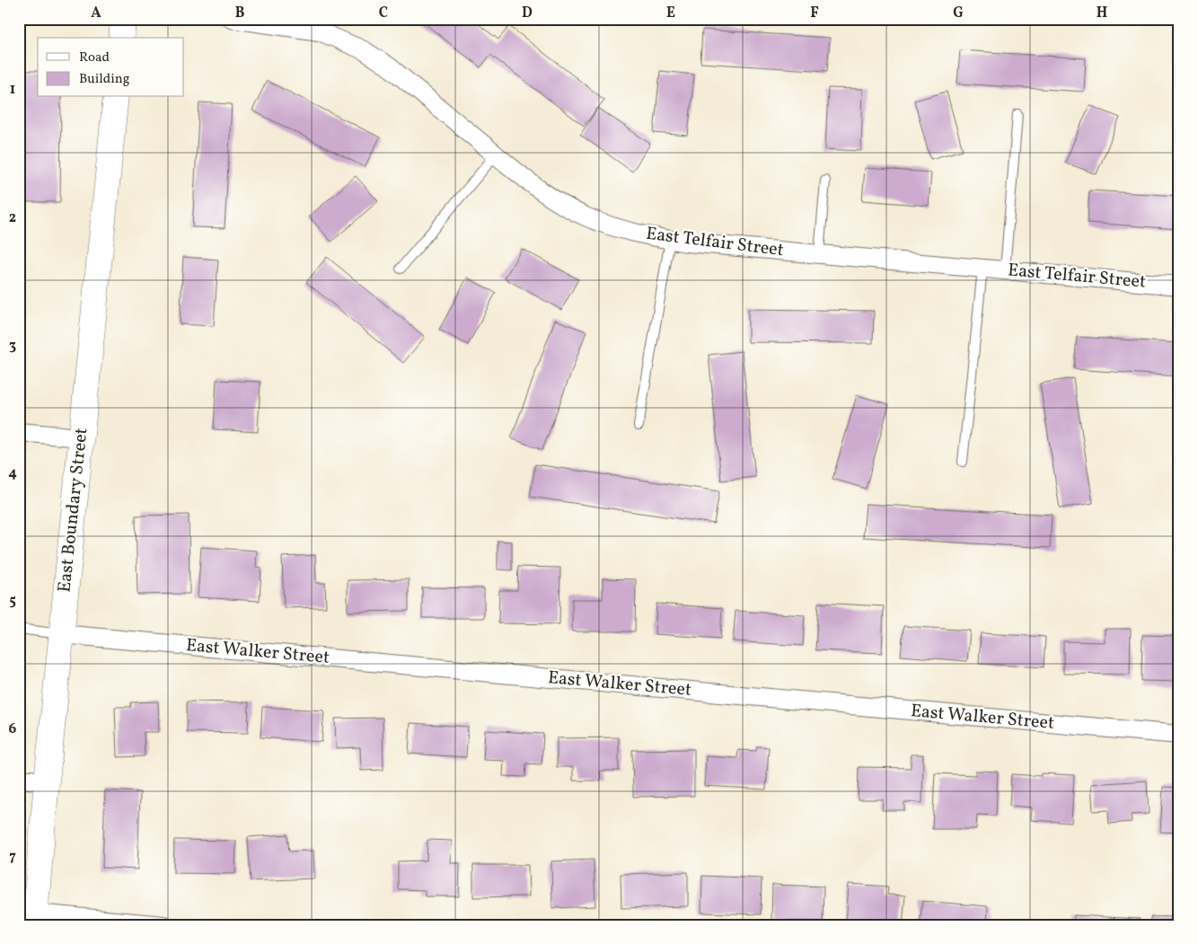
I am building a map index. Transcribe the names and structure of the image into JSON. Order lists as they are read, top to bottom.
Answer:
{
  "streets": {
    "main road": ["East Boundary Street"],
    "street": ["East Telfair Street", "East Walker Street"]
  },
  "crossings": [
    ["East Boundary Street", "East Walker Street"]
  ],
  "legend": ["Road", "Building"],
  "grid": {
    "columns": [
      "A",
      "B",
      "C",
      "D",
      "E",
      "F",
      "G",
      "H"
    ],
    "rows": [
      "1",
      "2",
      "3",
      "4",
      "5",
      "6",
      "7"
    ]
  }
}
